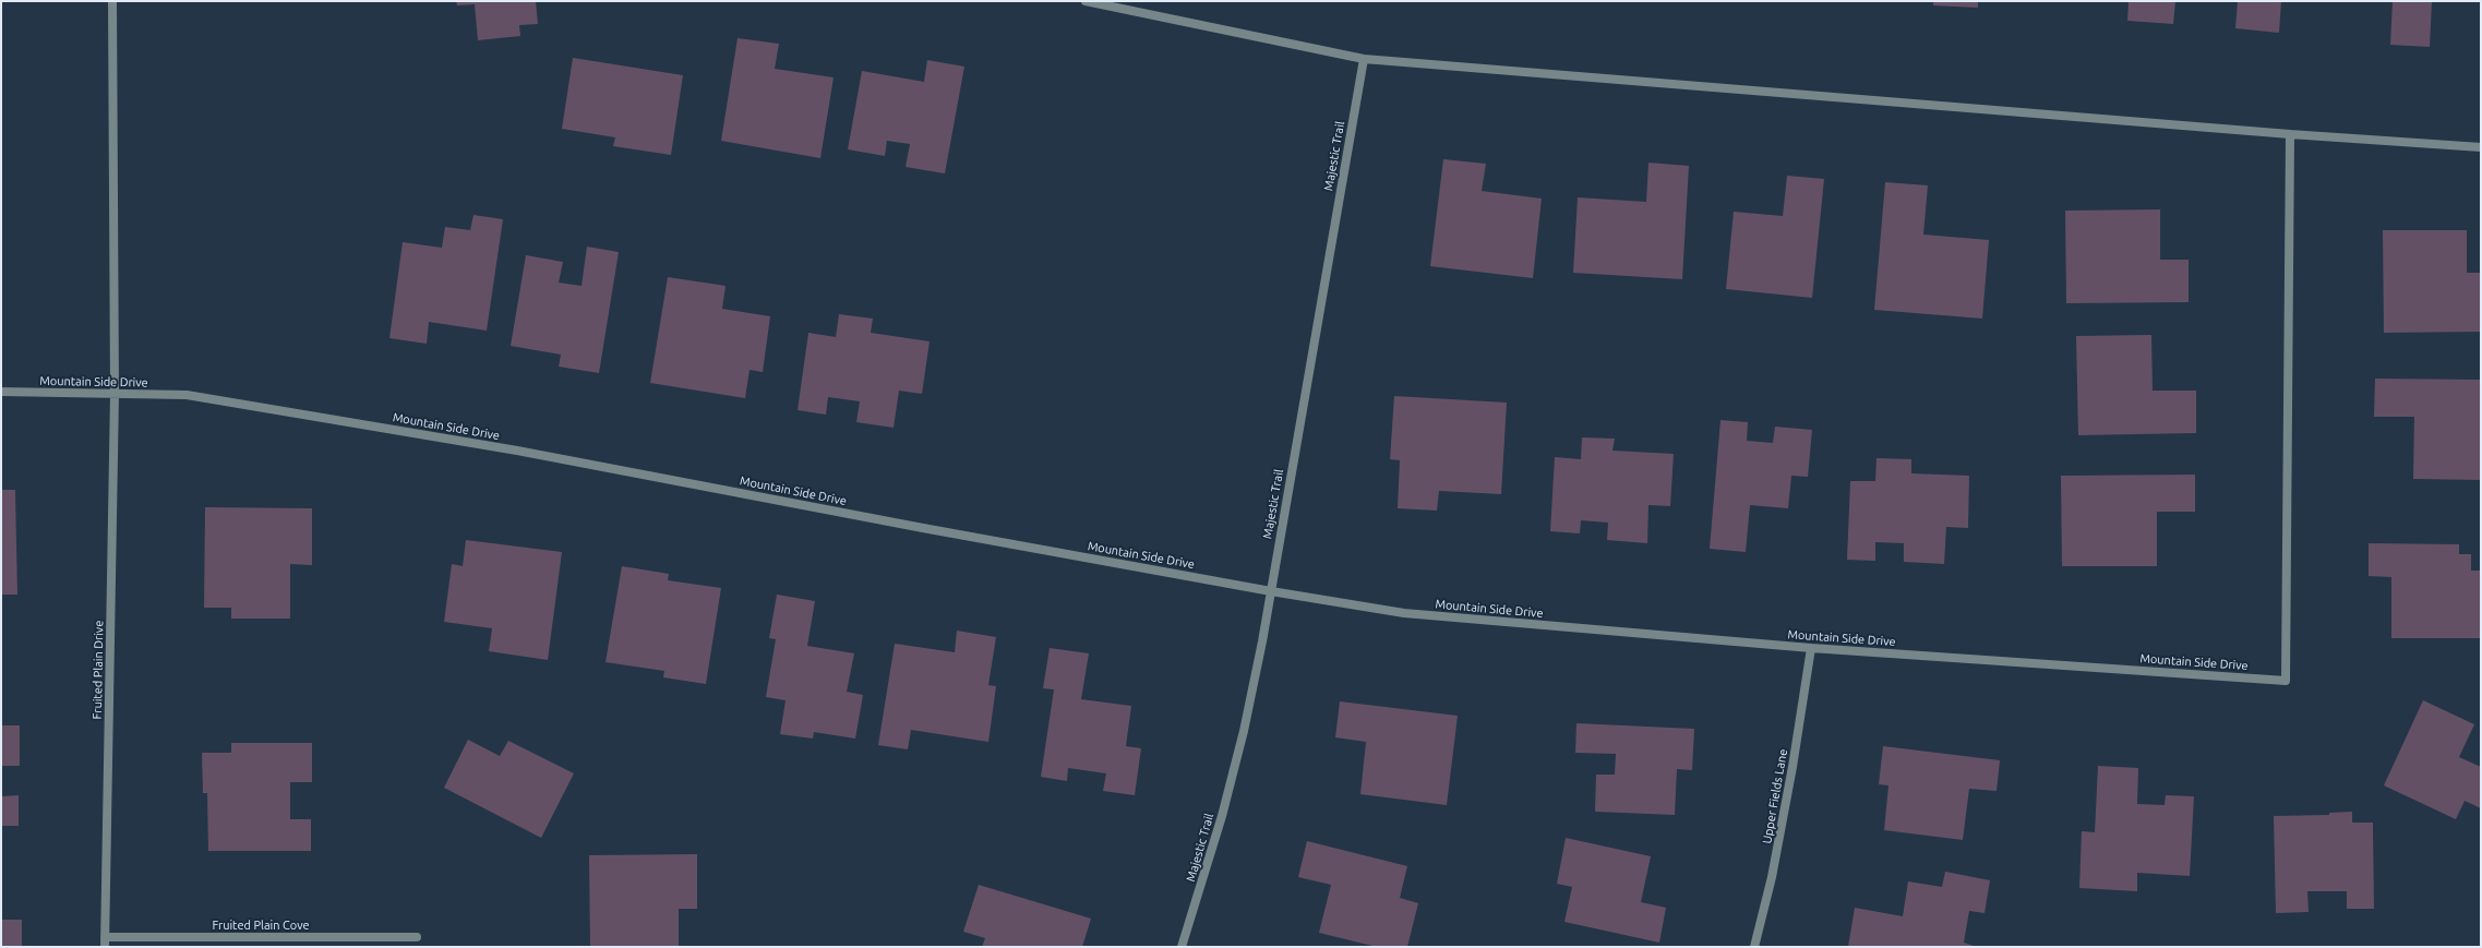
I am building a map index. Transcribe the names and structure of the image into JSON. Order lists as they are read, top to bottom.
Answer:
{
  "streets": {
    "street": [
      "Majestic Trail",
      "Mountain Side Drive",
      "Fruited Plain Drive",
      "Upper Fields Lane",
      "Fruited Plain Cove"
    ]
  },
  "crossings": [
    ["Majestic Trail", "Mountain Side Drive"],
    ["Mountain Side Drive", "Fruited Plain Drive"],
    ["Mountain Side Drive", "Upper Fields Lane"],
    ["Fruited Plain Drive", "Fruited Plain Cove"]
  ]
}
